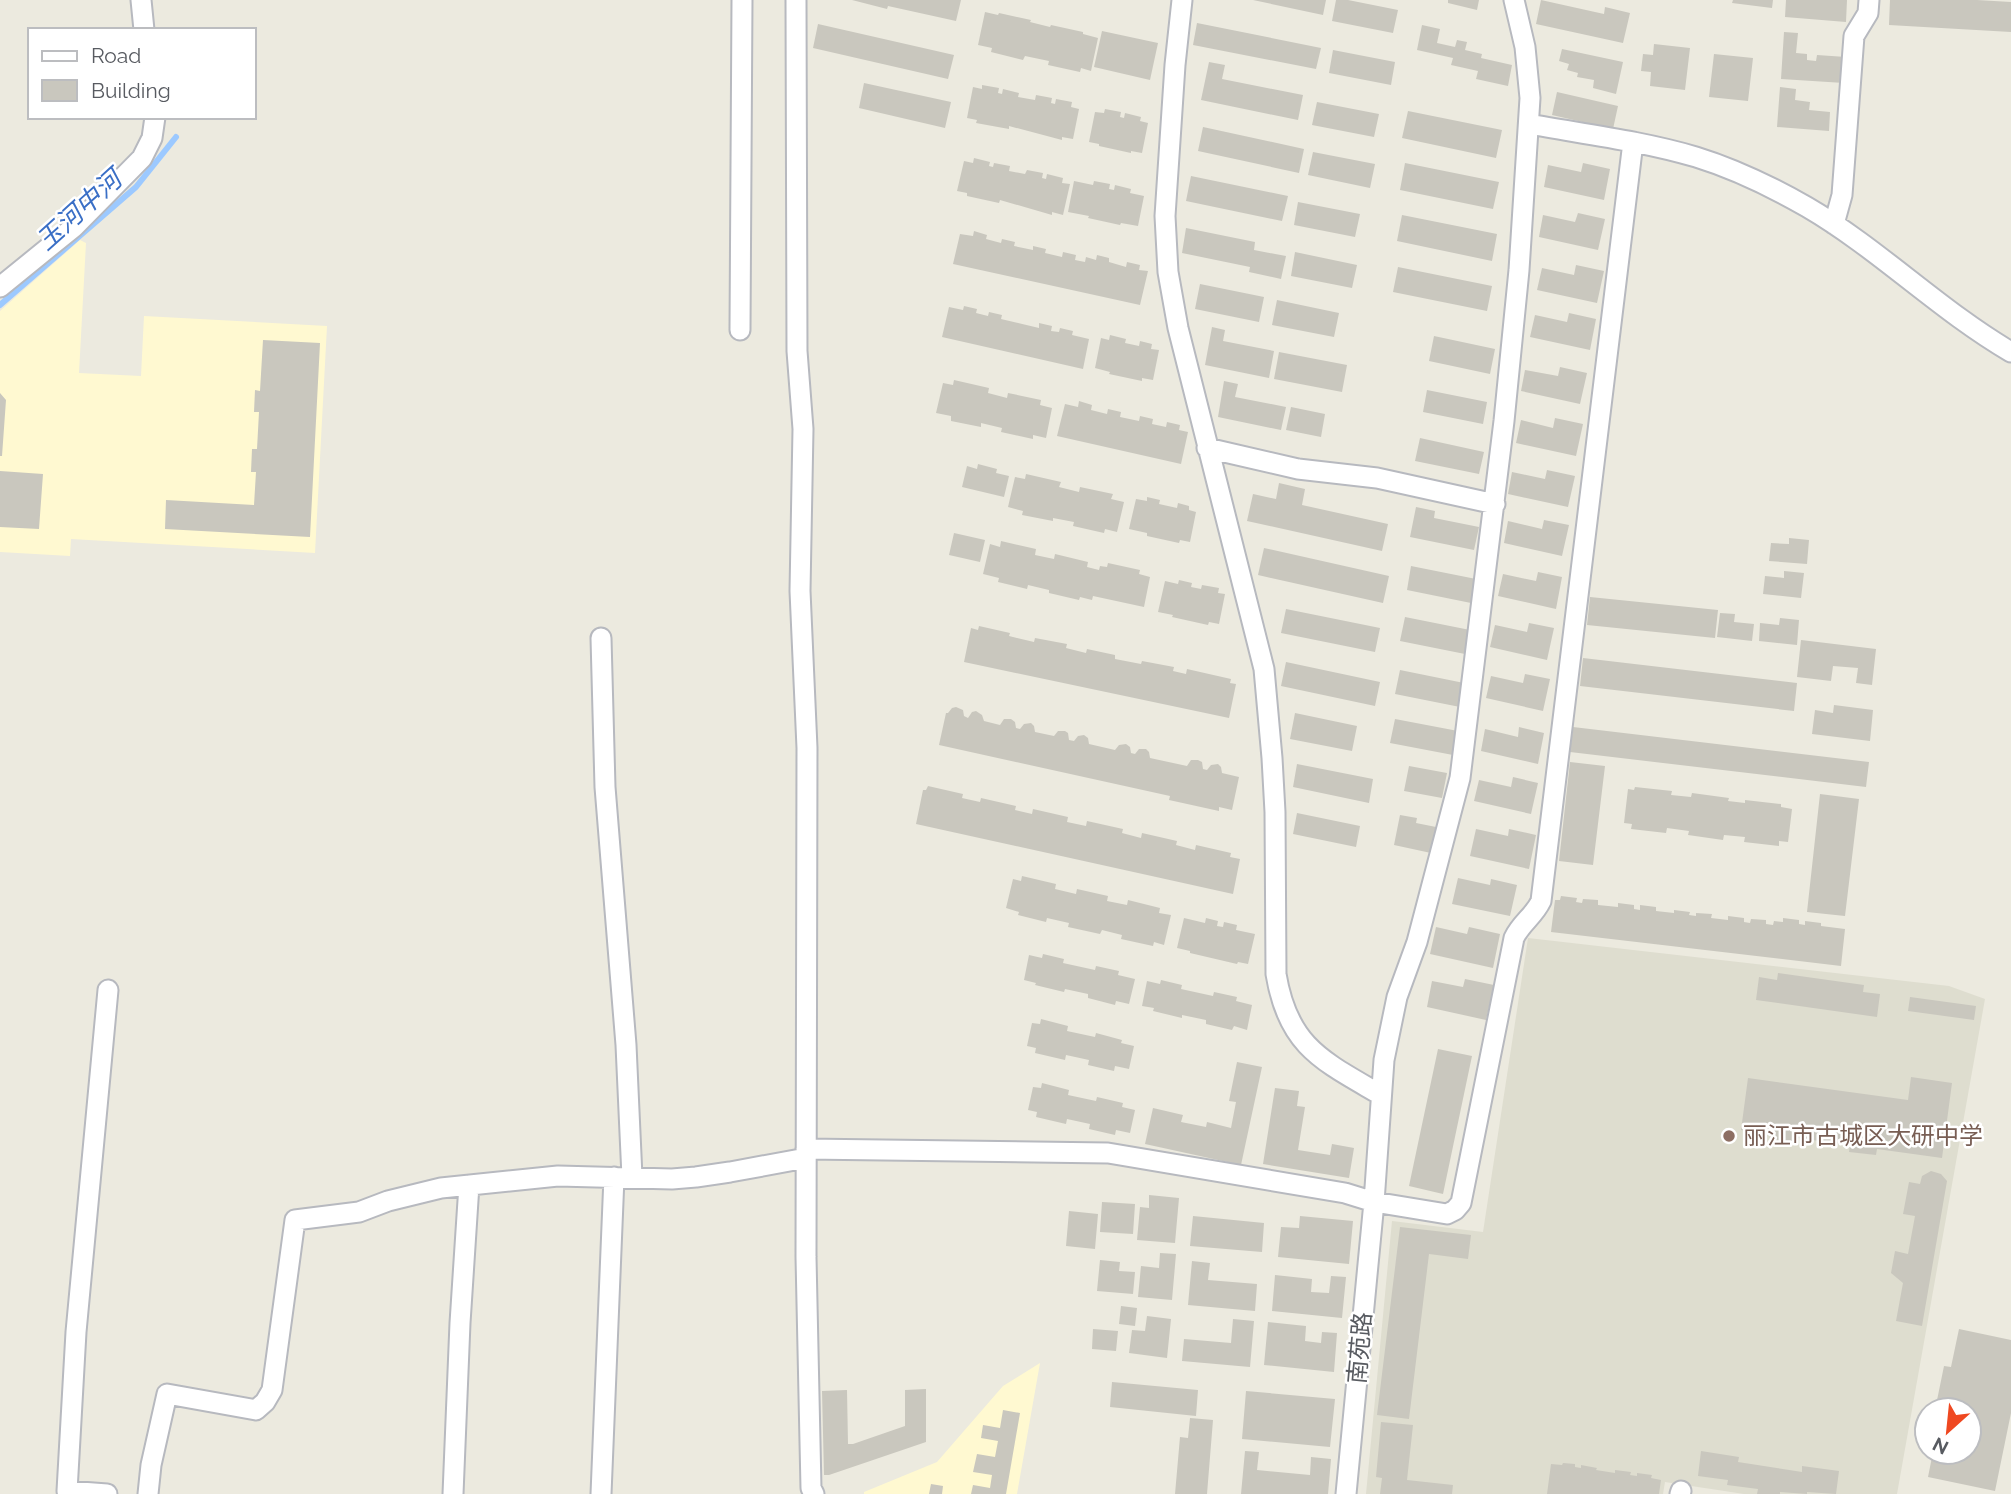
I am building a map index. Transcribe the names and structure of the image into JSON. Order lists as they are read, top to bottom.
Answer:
{
  "streets": {
    "street": ["南苑路"]
  },
  "water": ["玉河中河"],
  "places": ["丽江市古城区大研中学"],
  "legend": ["Road", "Building"],
  "north": "bottom left"
}
